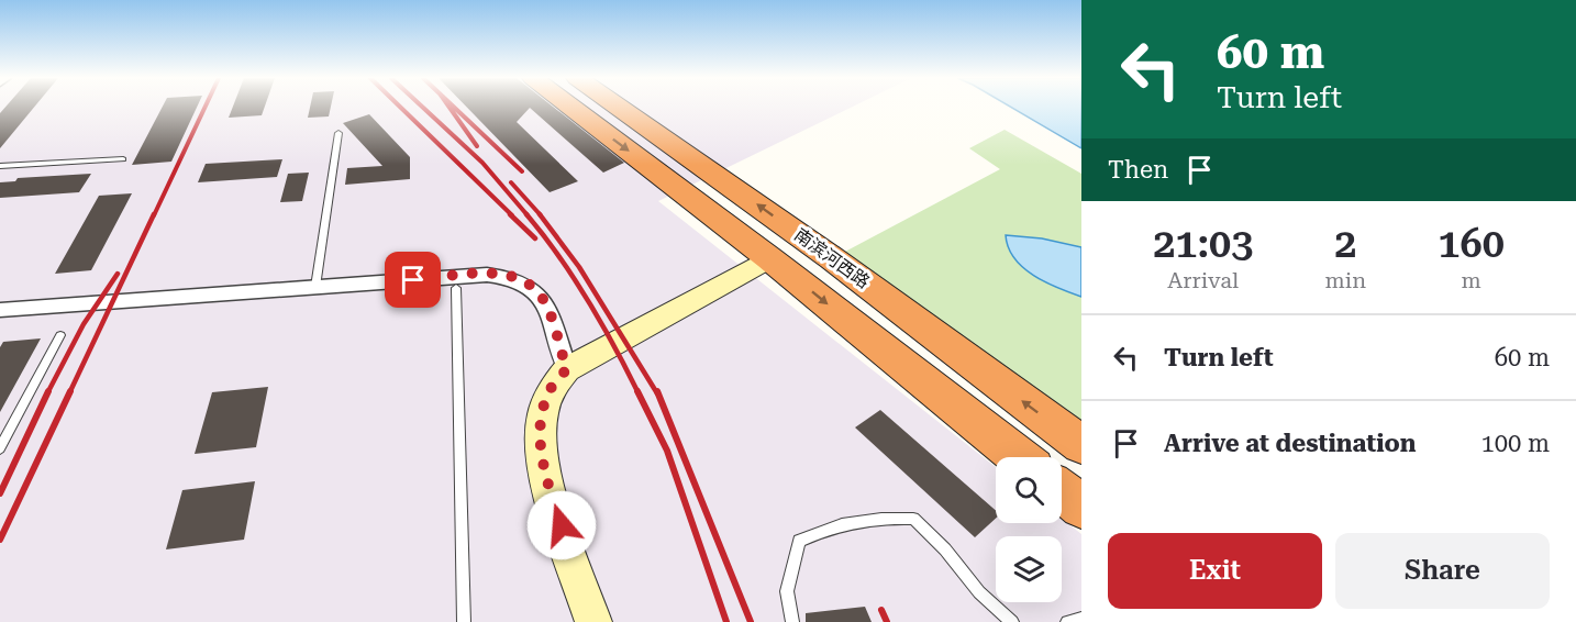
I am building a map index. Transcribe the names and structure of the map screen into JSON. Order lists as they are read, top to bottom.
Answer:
{
  "streets": {
    "highway": ["南滨河西路"]
  },
  "page": {
    "turn": ["60 m", "Turn left"],
    "then": "Then",
    "eta": [
      "21:03",
      "Arrival",
      "2",
      "min",
      "160",
      "m"
    ],
    "list": [
      {
        "name": "Turn left",
        "value": "60 m"
      },
      {
        "name": "Arrive at destination",
        "value": "100 m"
      }
    ],
    "buttons": ["Exit", "Share"]
  }
}
